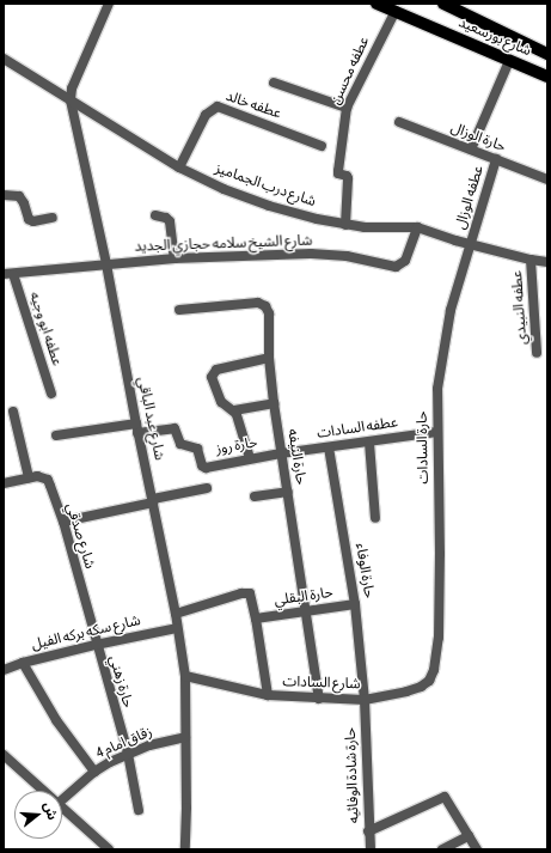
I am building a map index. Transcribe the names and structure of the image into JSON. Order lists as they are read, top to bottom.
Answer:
{
  "streets": {
    "main road": ["شارع بورسعيد"],
    "street": [
      "عطفه محسن",
      "عطفه خالد",
      "حارة الوزال",
      "شارع درب الجماميز",
      "عطفه الوزال",
      "شارع الشيخ سلامه حجازي الجديد",
      "عطفه النبيدي",
      "عطفه ابو وجيه",
      "شارع عبد الباقي",
      "عطفه السادات",
      "حارة روز",
      "حارة السادات",
      "حارة النيفه",
      "شارع صدقي",
      "حارة الوفاء",
      "حارة البقلي",
      "شارع سكه بركه الفيل",
      "حارة زهني",
      "شارع السادات",
      "زقاق امام 4",
      "حارة شادة الوفائيه"
    ]
  },
  "crossings": [
    ["شارع بورسعيد", "عطفه محسن"],
    ["عطفه محسن", "شارع درب الجماميز"],
    ["عطفه خالد", "شارع درب الجماميز"],
    ["حارة الوزال", "عطفه الوزال"],
    ["شارع درب الجماميز", "عطفه الوزال"],
    ["شارع درب الجماميز", "شارع الشيخ سلامه حجازي الجديد"],
    ["شارع درب الجماميز", "عطفه النبيدي"],
    ["شارع درب الجماميز", "شارع عبد الباقي"],
    ["شارع درب الجماميز", "حارة السادات"],
    ["عطفه الوزال", "حارة السادات"],
    ["شارع الشيخ سلامه حجازي الجديد", "عطفه ابو وجيه"],
    ["شارع الشيخ سلامه حجازي الجديد", "شارع عبد الباقي"],
    ["شارع عبد الباقي", "حارة روز"],
    ["شارع عبد الباقي", "شارع سكه بركه الفيل"],
    ["شارع عبد الباقي", "شارع السادات"],
    ["شارع عبد الباقي", "زقاق امام 4"],
    ["عطفه السادات", "حارة روز"],
    ["عطفه السادات", "حارة السادات"],
    ["عطفه السادات", "حارة النيفه"],
    ["عطفه السادات", "حارة الوفاء"],
    ["حارة روز", "حارة النيفه"],
    ["حارة السادات", "شارع السادات"],
    ["حارة النيفه", "حارة البقلي"],
    ["حارة النيفه", "شارع السادات"],
    ["شارع صدقي", "شارع سكه بركه الفيل"],
    ["شارع صدقي", "حارة زهني"],
    ["حارة الوفاء", "حارة البقلي"],
    ["حارة الوفاء", "شارع السادات"],
    ["حارة الوفاء", "حارة شادة الوفائيه"],
    ["شارع سكه بركه الفيل", "حارة زهني"],
    ["حارة زهني", "زقاق امام 4"],
    ["شارع السادات", "حارة شادة الوفائيه"]
  ],
  "north": "right"
}
